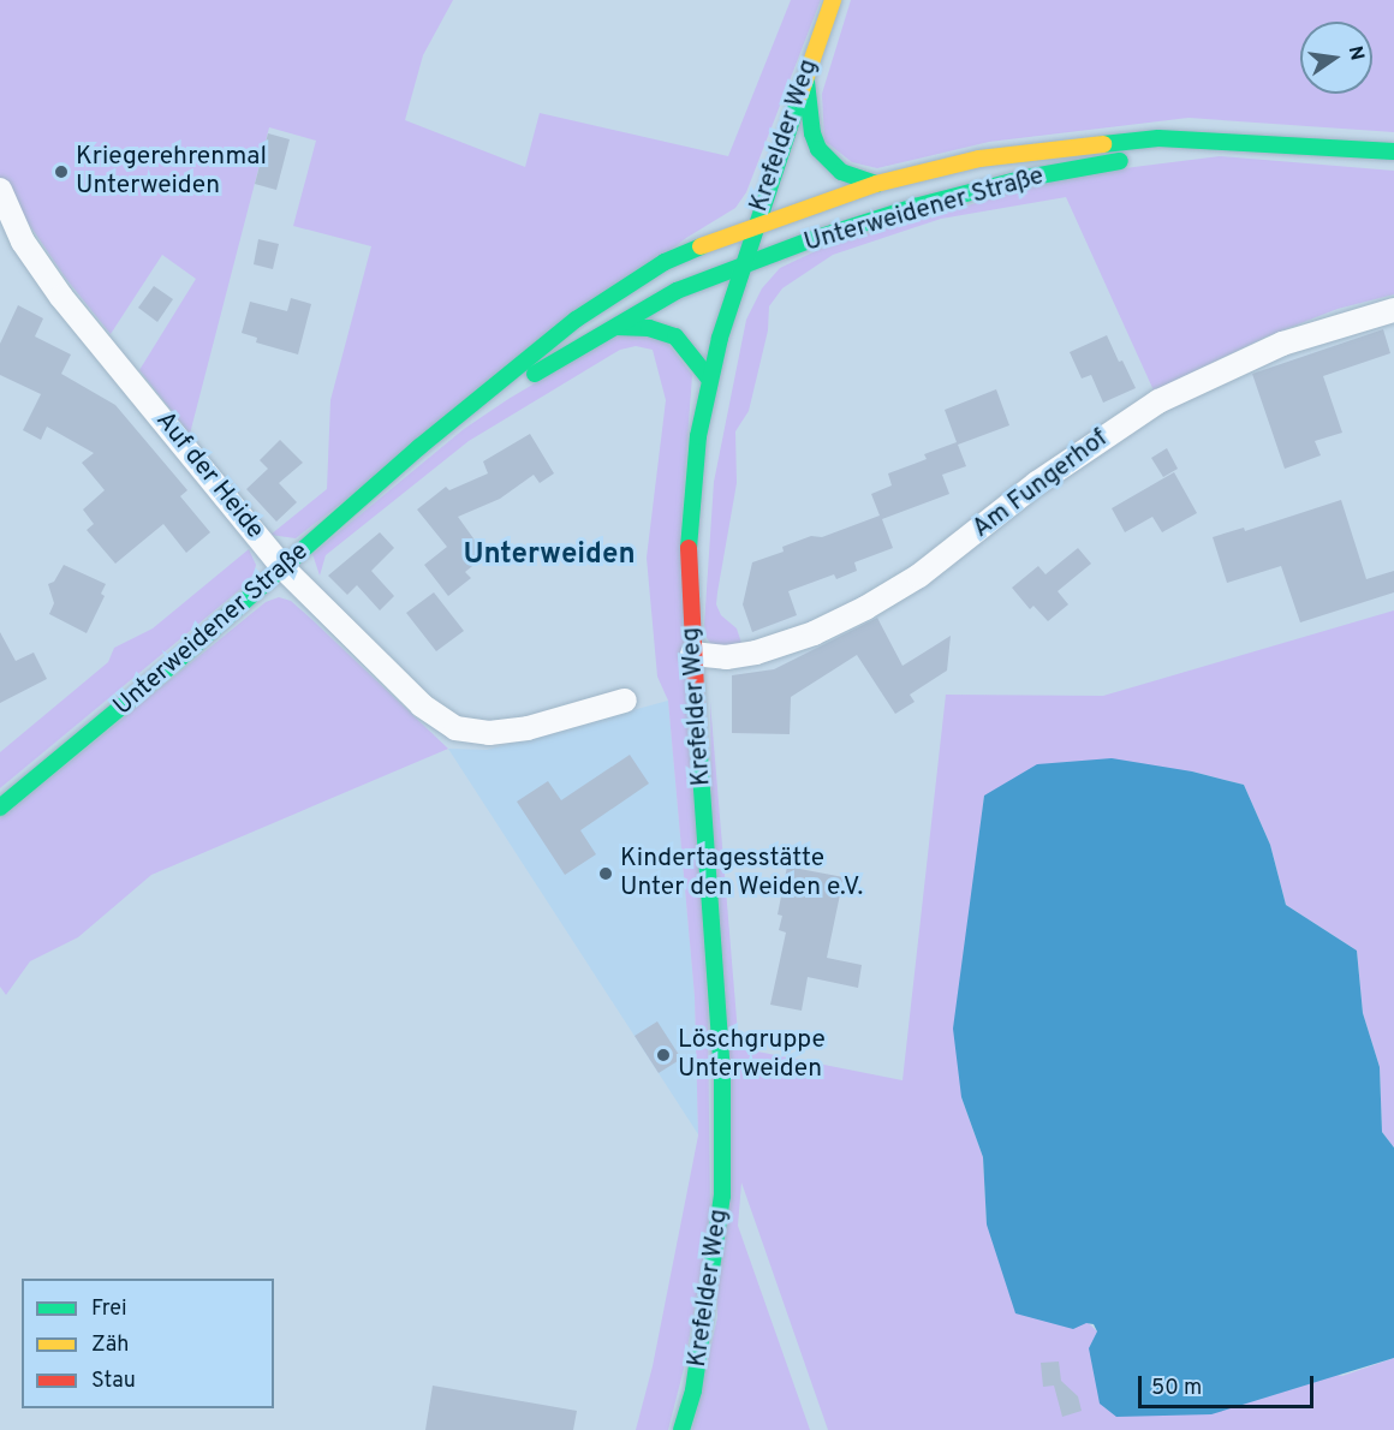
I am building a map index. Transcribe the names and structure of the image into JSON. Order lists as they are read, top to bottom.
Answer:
{
  "streets": {
    "street": [
      "Krefelder Weg",
      "Unterweidener Straße",
      "Auf der Heide",
      "Am Fungerhof"
    ]
  },
  "crossings": [
    ["Krefelder Weg", "Unterweidener Straße"],
    ["Krefelder Weg", "Am Fungerhof"],
    ["Unterweidener Straße", "Auf der Heide"]
  ],
  "districts": ["Unterweiden"],
  "places": ["Kriegerehrenmal Unterweiden", "Kindertagesstätte Unter den Weiden e.V.", "Löschgruppe Unterweiden"],
  "legend": ["Frei", "Zäh", "Stau"],
  "scale_bar": "50 m",
  "north": "right"
}
